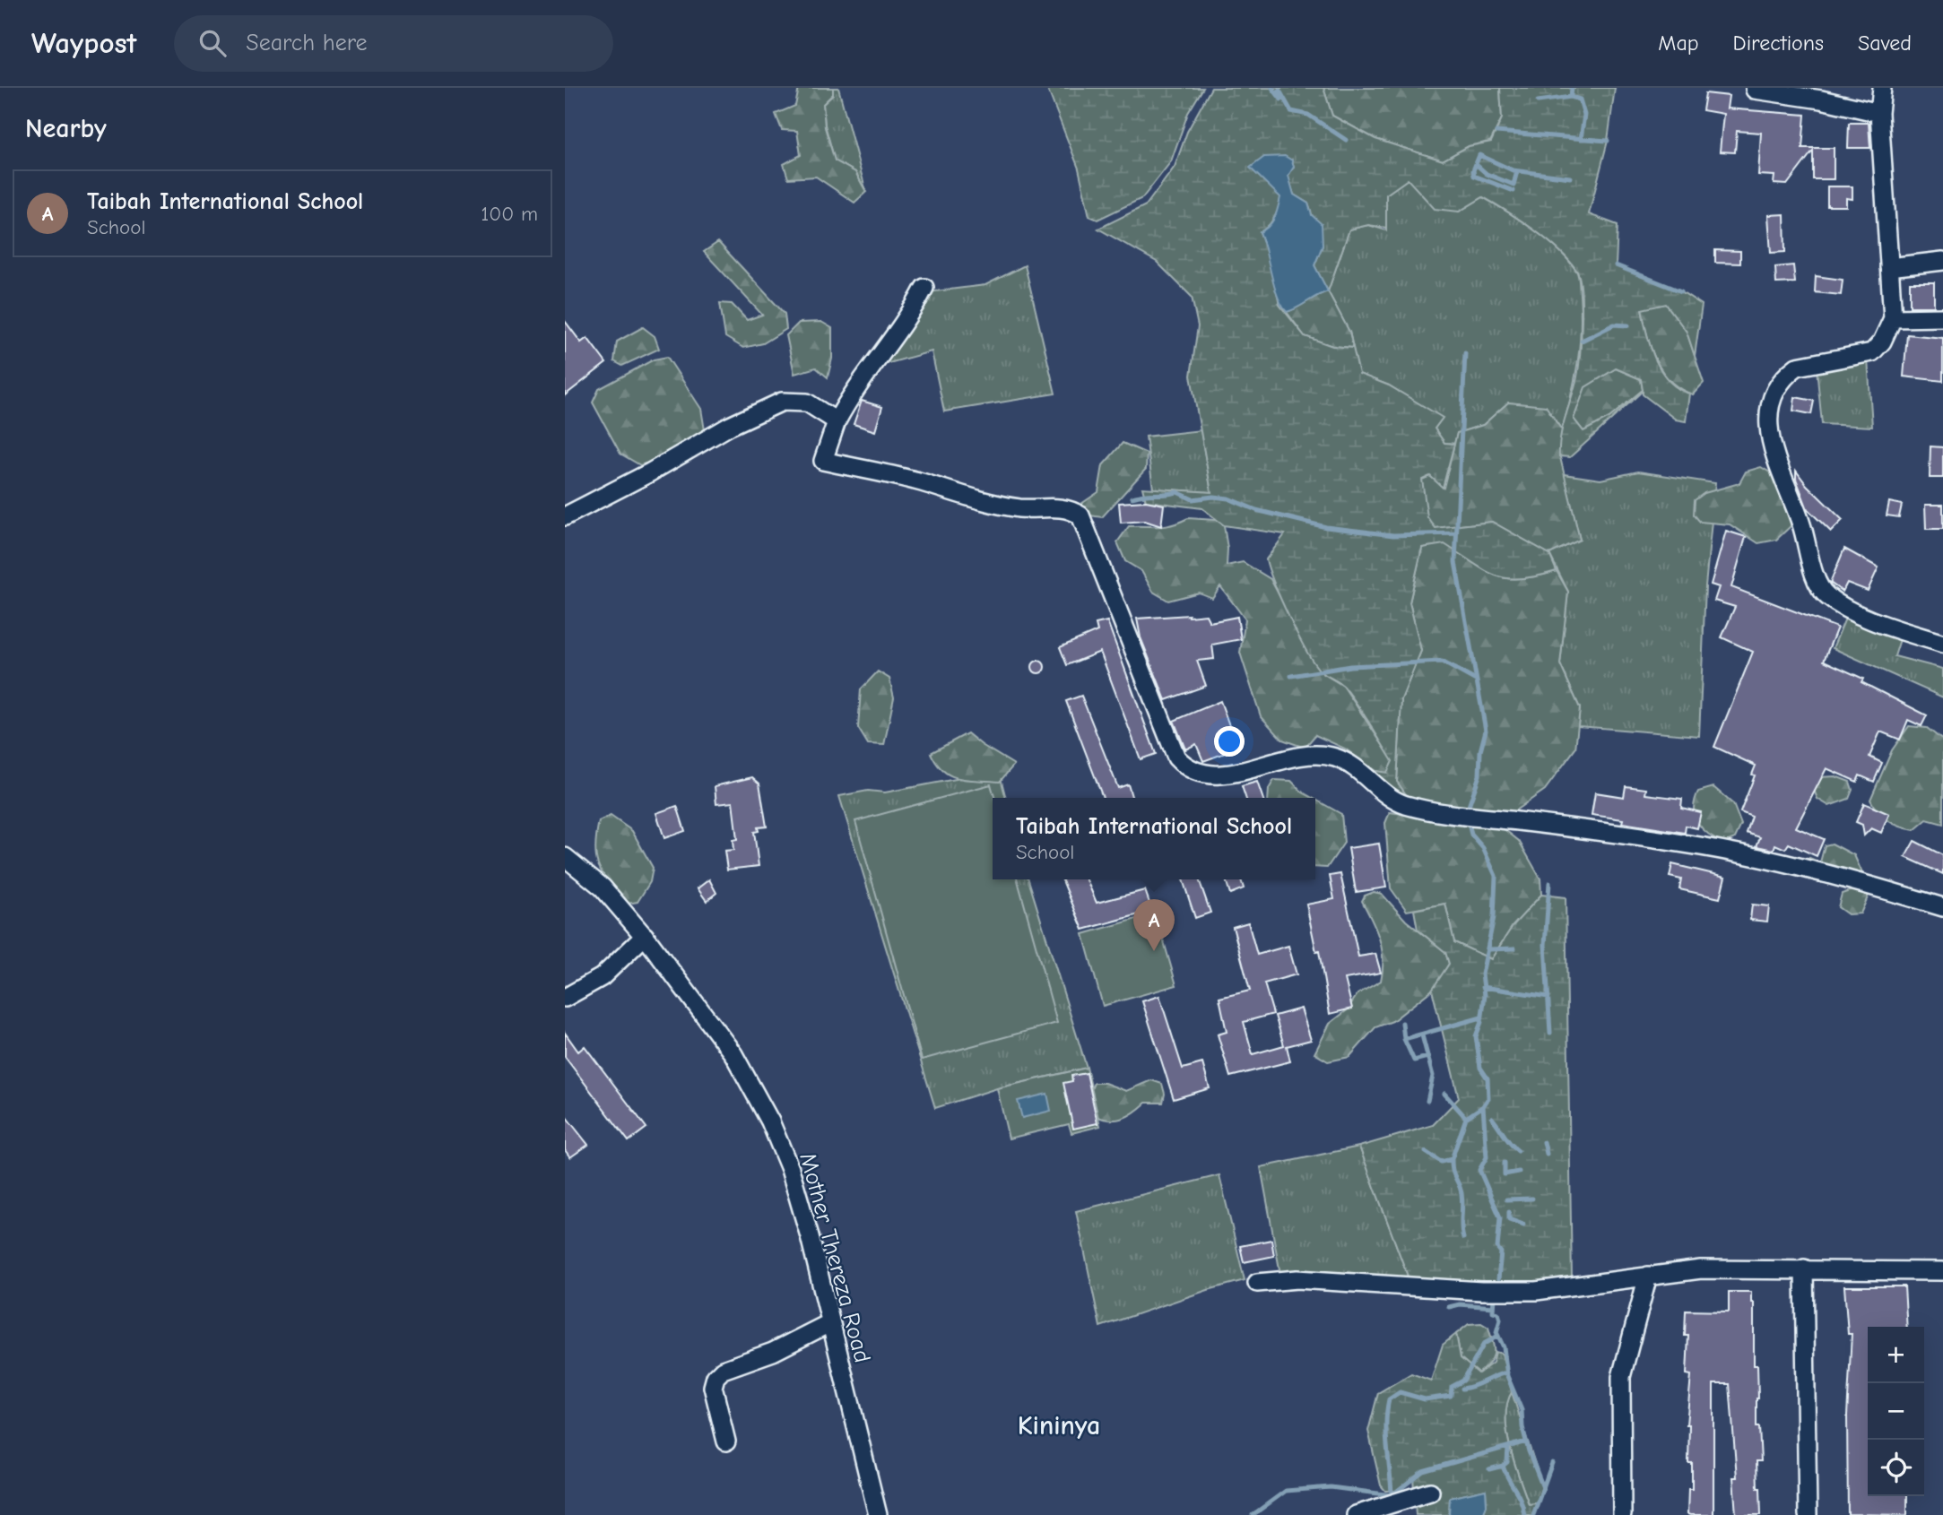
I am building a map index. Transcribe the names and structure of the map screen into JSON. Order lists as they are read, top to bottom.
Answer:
{
  "streets": {
    "street": ["Mother Thereza Road"]
  },
  "districts": ["Kininya"],
  "page": {
    "header": "Waypost",
    "search": "Search here",
    "nav": ["Map", "Directions", "Saved"],
    "heading": "Nearby",
    "list": [
      {
        "mark": "A",
        "name": "Taibah International School",
        "note": "School",
        "value": "100 m"
      }
    ],
    "popup": ["Taibah International School", "School"],
    "pins": "A",
    "map_buttons": ["+", "−"]
  }
}
